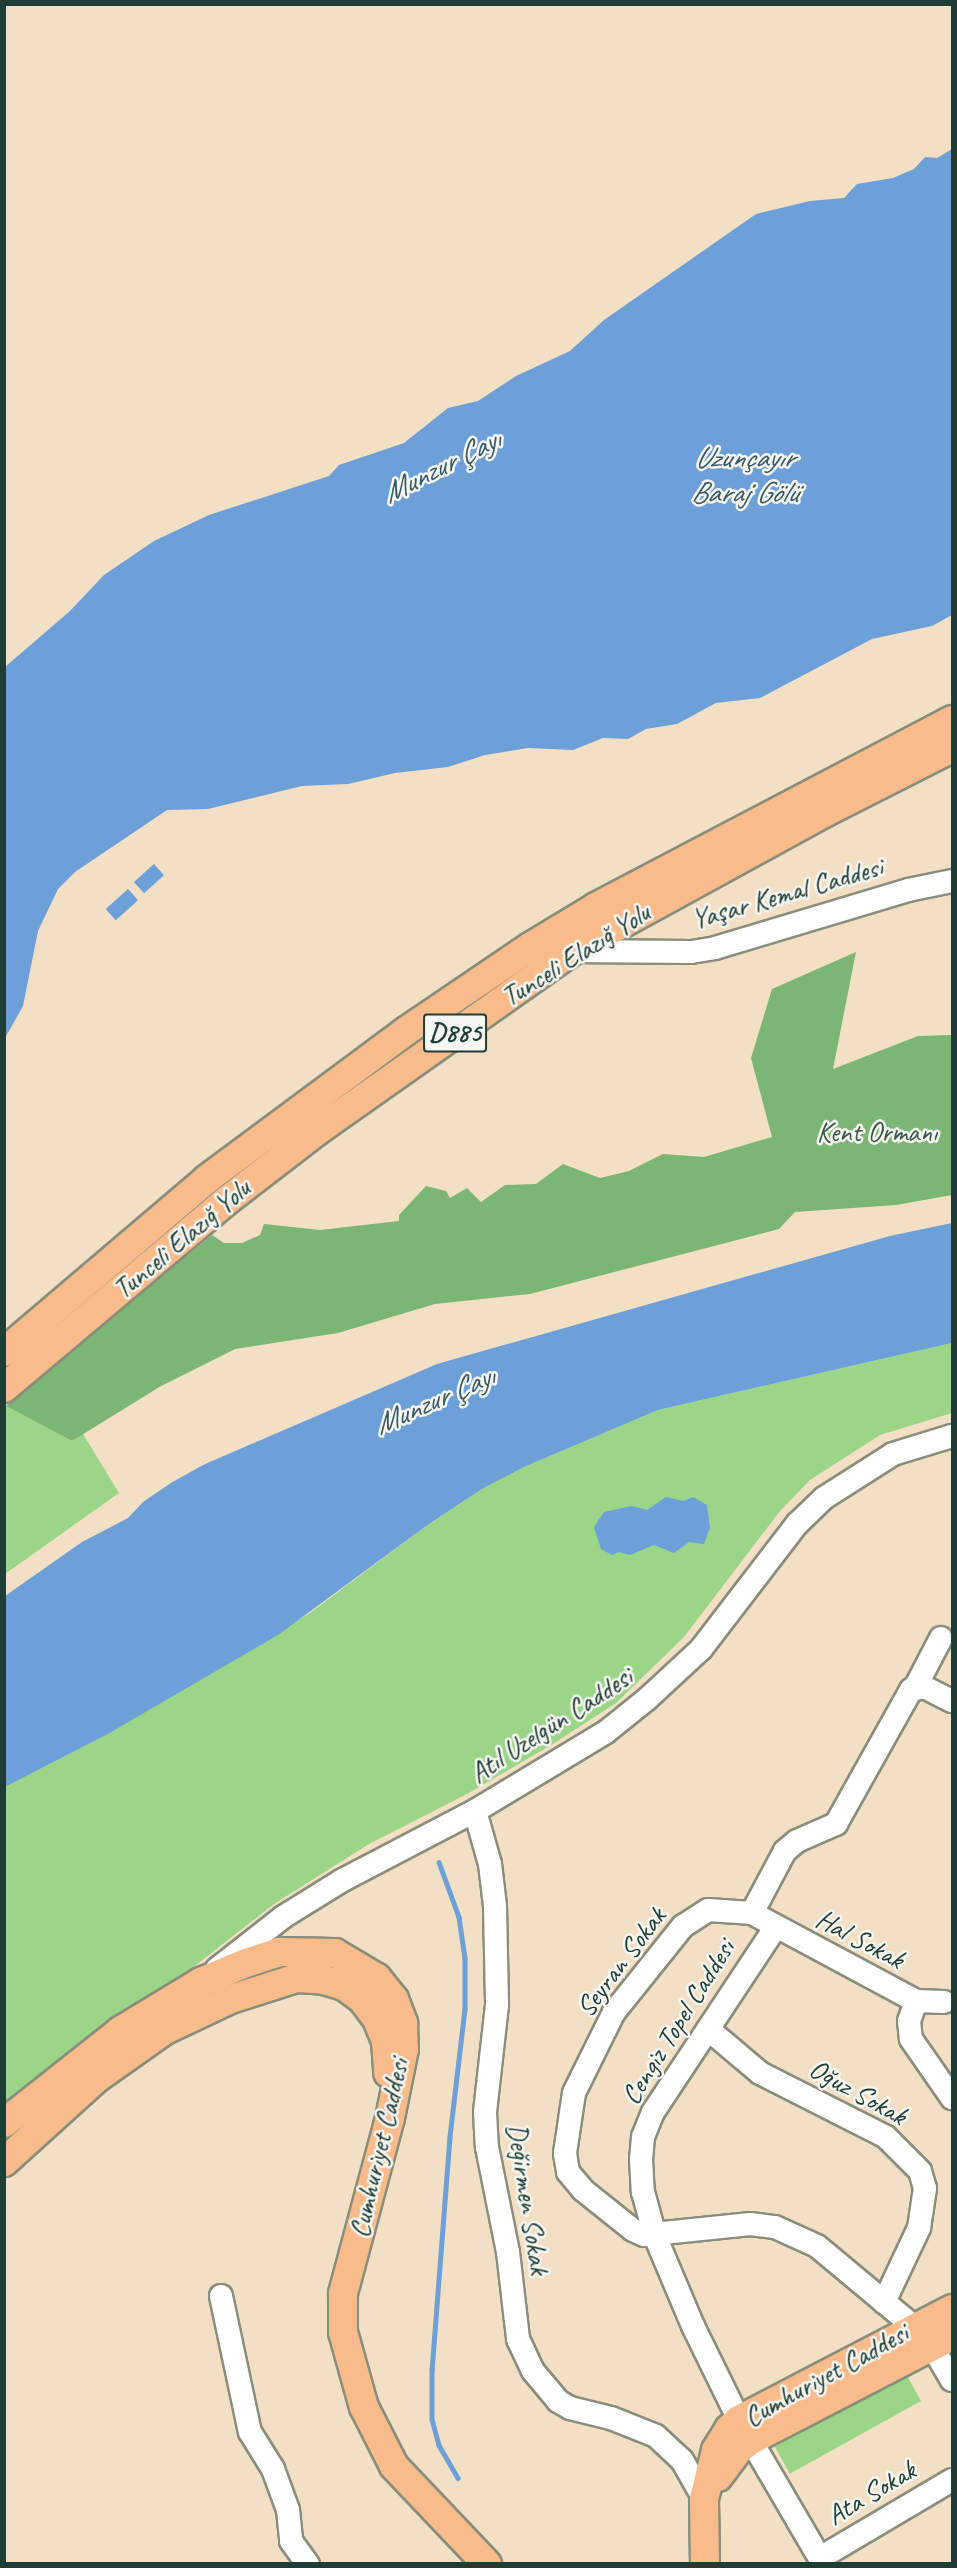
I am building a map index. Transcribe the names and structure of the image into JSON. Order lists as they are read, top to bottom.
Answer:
{
  "streets": {
    "main road": ["Tunceli Elazığ Yolu", "D885", "Cumhuriyet Caddesi"],
    "street": [
      "Yaşar Kemal Caddesi",
      "Atıl Uzelgün Caddesi",
      "Hal Sokak",
      "Seyran Sokak",
      "Cengiz Topel Caddesi",
      "Oğuz Sokak",
      "Değirmen Sokak",
      "Ata Sokak"
    ]
  },
  "crossings": [
    ["Yaşar Kemal Caddesi", "Tunceli Elazığ Yolu"],
    ["Atıl Uzelgün Caddesi", "Cumhuriyet Caddesi"],
    ["Atıl Uzelgün Caddesi", "Değirmen Sokak"],
    ["Hal Sokak", "Seyran Sokak"],
    ["Hal Sokak", "Cengiz Topel Caddesi"],
    ["Seyran Sokak", "Cengiz Topel Caddesi"],
    ["Cengiz Topel Caddesi", "Oğuz Sokak"],
    ["Cengiz Topel Caddesi", "Cumhuriyet Caddesi"],
    ["Cengiz Topel Caddesi", "Ata Sokak"],
    ["Cumhuriyet Caddesi", "Değirmen Sokak"]
  ],
  "water": ["Uzunçayır Baraj Gölü", "Munzur Çayı"],
  "parks": ["Kent Ormanı"]
}
